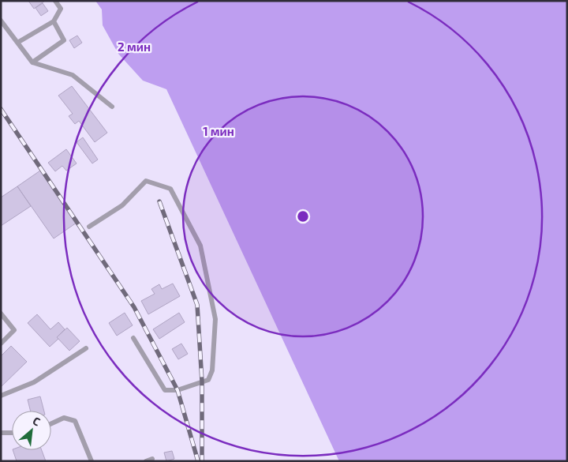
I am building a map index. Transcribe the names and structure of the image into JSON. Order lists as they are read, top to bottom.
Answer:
{
  "north": "top right",
  "rings": ["2 мин", "1 мин"]
}
